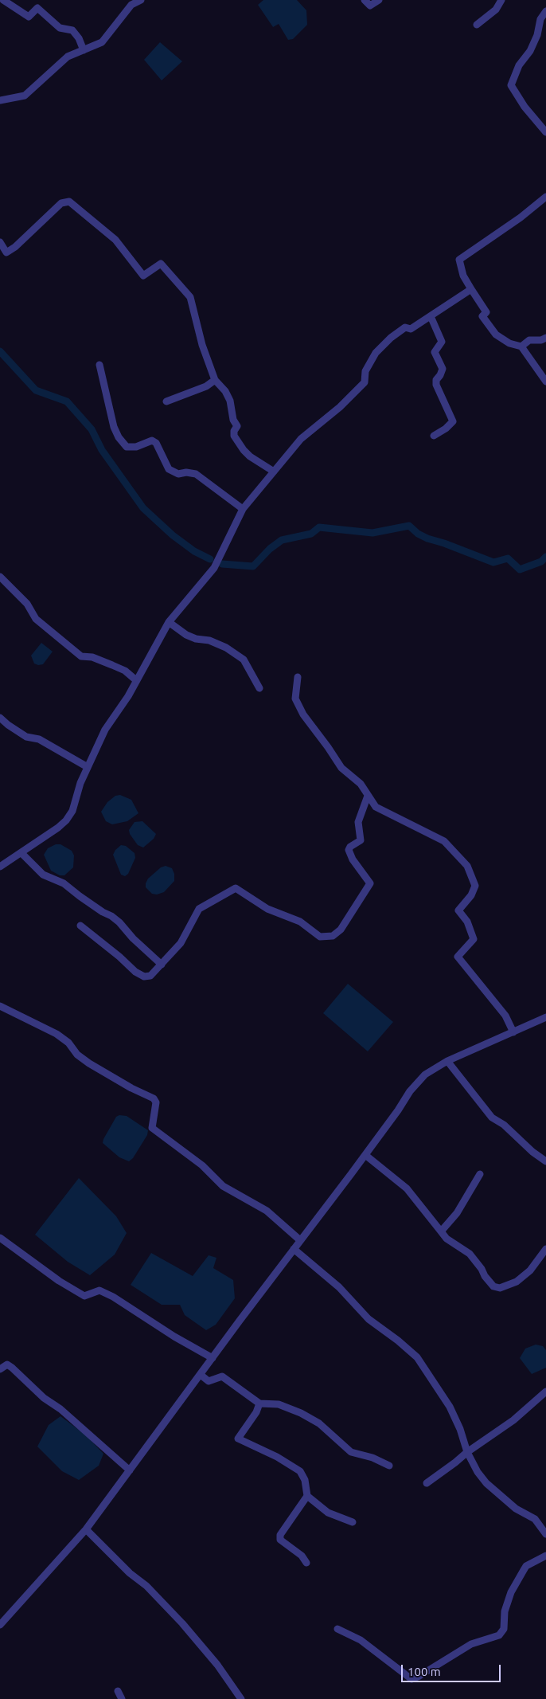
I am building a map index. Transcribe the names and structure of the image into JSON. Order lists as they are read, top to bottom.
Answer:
{
  "scale_bar": "100 m"
}
